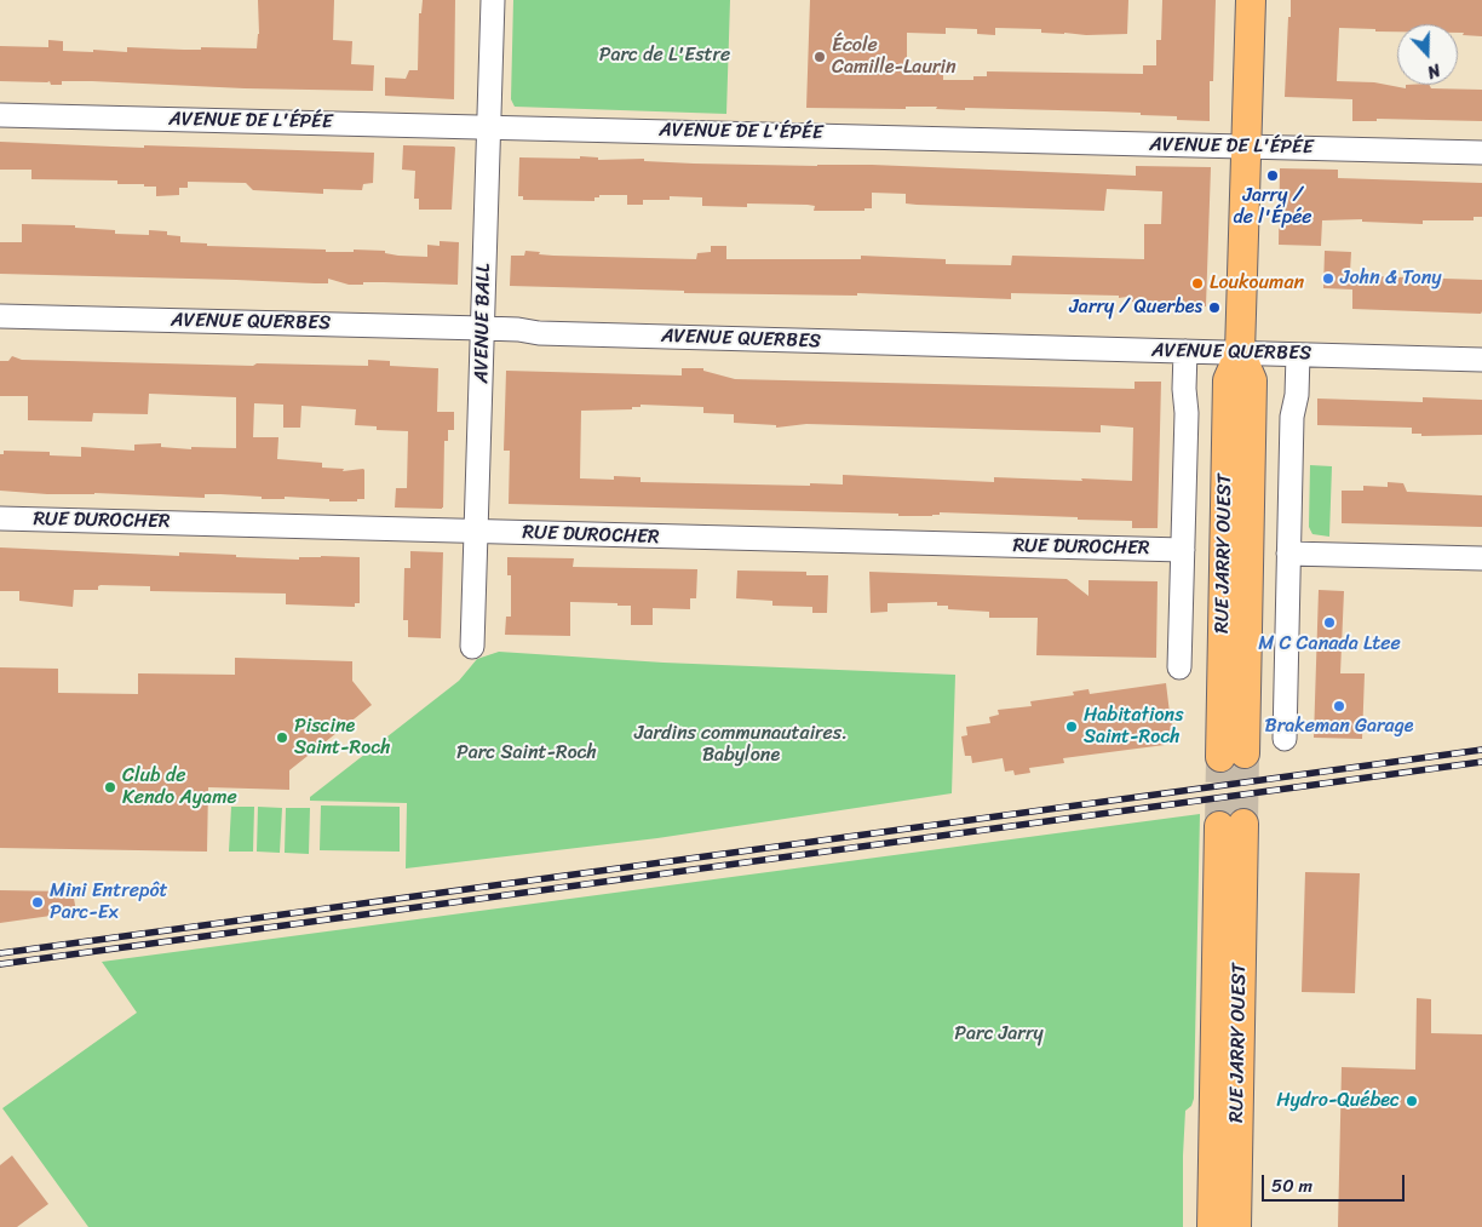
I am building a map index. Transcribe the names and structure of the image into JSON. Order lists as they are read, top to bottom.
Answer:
{
  "streets": {
    "main road": ["RUE JARRY OUEST"],
    "street": [
      "AVENUE DE L'ÉPÉE",
      "AVENUE QUERBES",
      "AVENUE BALL",
      "RUE DUROCHER"
    ]
  },
  "crossings": [
    ["AVENUE DE L'ÉPÉE", "AVENUE BALL"],
    ["AVENUE DE L'ÉPÉE", "RUE JARRY OUEST"],
    ["AVENUE QUERBES", "AVENUE BALL"],
    ["AVENUE QUERBES", "RUE JARRY OUEST"],
    ["AVENUE BALL", "RUE DUROCHER"],
    ["RUE DUROCHER", "RUE JARRY OUEST"]
  ],
  "parks": [
    "Parc de L'Estre",
    "Jardins communautaires. Babylone",
    "Parc Saint-Roch",
    "Parc Jarry"
  ],
  "places": [
    "École Camille-Laurin",
    "Jarry / de l'Épée",
    "John & Tony",
    "Loukouman",
    "Jarry / Querbes",
    "M C Canada Ltee",
    "Brakeman Garage",
    "Habitations Saint-Roch",
    "Piscine Saint-Roch",
    "Club de Kendo Ayame",
    "Mini Entrepôt Parc-Ex",
    "Hydro-Québec"
  ],
  "scale_bar": "50 m",
  "north": "bottom"
}
